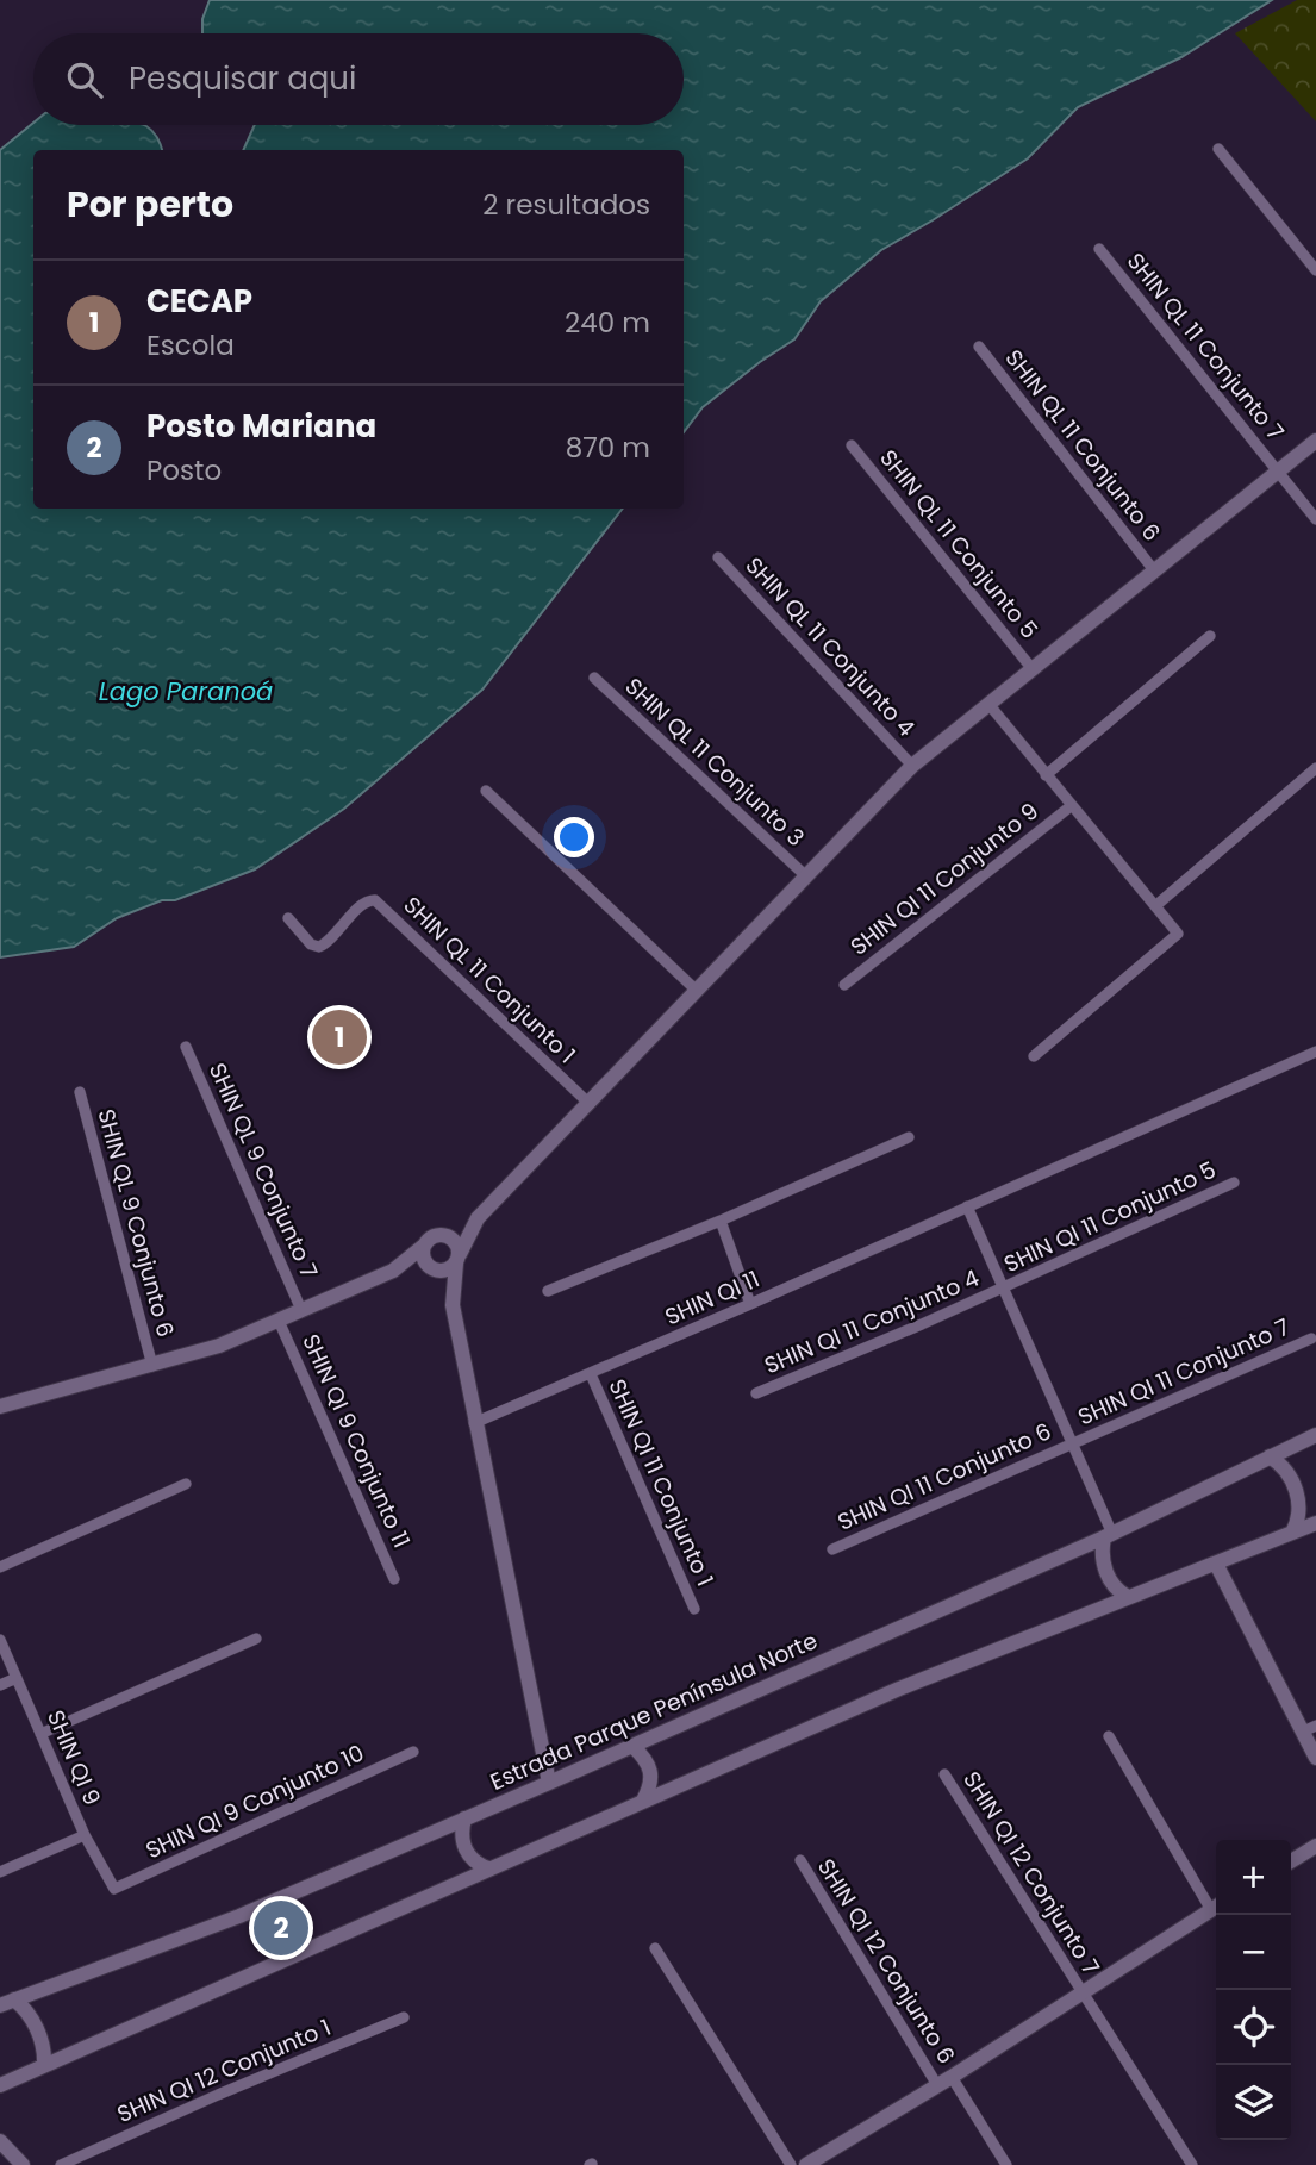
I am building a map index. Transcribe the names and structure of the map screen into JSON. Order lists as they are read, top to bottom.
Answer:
{
  "streets": {
    "main road": ["Estrada Parque Península Norte"],
    "street": [
      "SHIN QL 11 Conjunto 7",
      "SHIN QL 11 Conjunto 6",
      "SHIN QL 11 Conjunto 5",
      "SHIN QL 11 Conjunto 4",
      "SHIN QL 11 Conjunto 3",
      "SHIN QI 11 Conjunto 9",
      "SHIN QL 11 Conjunto 1",
      "SHIN QL 9 Conjunto 7",
      "SHIN QI 11 Conjunto 5",
      "SHIN QL 9 Conjunto 6",
      "SHIN QI 11",
      "SHIN QI 11 Conjunto 4",
      "SHIN QI 11 Conjunto 7",
      "SHIN QI 9 Conjunto 11",
      "SHIN QI 11 Conjunto 6",
      "SHIN QI 11 Conjunto 1",
      "SHIN QI 9",
      "SHIN QI 9 Conjunto 10",
      "SHIN QI 12 Conjunto 7",
      "SHIN QI 12 Conjunto 6",
      "SHIN QI 12 Conjunto 1"
    ]
  },
  "crossings": [
    ["SHIN QI 11 Conjunto 5", "SHIN QI 11 Conjunto 4"],
    ["SHIN QI 11", "SHIN QI 11 Conjunto 1"],
    ["SHIN QI 11 Conjunto 7", "SHIN QI 11 Conjunto 6"],
    ["SHIN QI 9", "SHIN QI 9 Conjunto 10"]
  ],
  "water": ["Lago Paranoá"],
  "page": {
    "search": "Pesquisar aqui",
    "heading": ["Por perto", "2 resultados"],
    "list": [
      {
        "mark": "1",
        "name": "CECAP",
        "note": "Escola",
        "value": "240 m"
      },
      {
        "mark": "2",
        "name": "Posto Mariana",
        "note": "Posto",
        "value": "870 m"
      }
    ],
    "pins": ["1", "2"],
    "map_buttons": ["+", "−"]
  }
}
